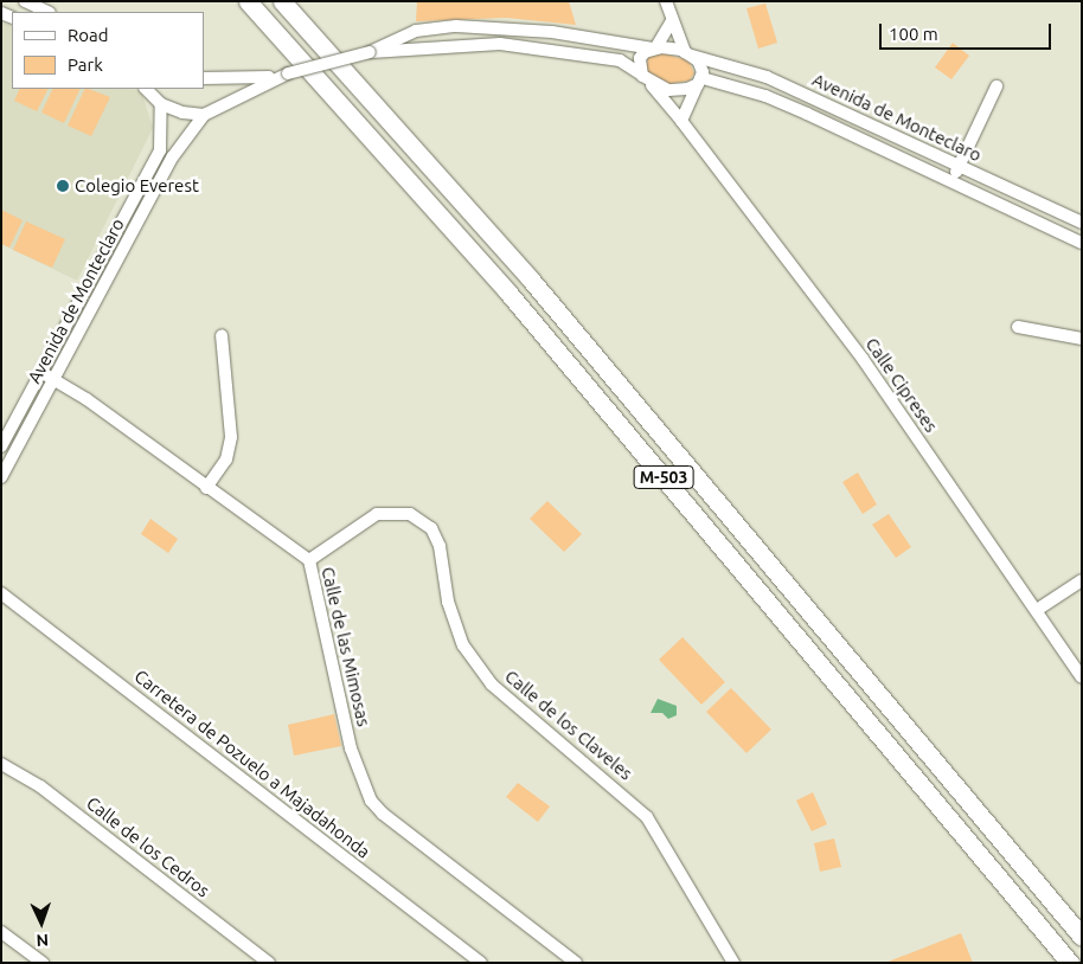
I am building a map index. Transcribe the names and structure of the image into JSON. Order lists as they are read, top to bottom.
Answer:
{
  "streets": {
    "highway": ["M-503"],
    "street": [
      "Avenida de Monteclaro",
      "Calle Cipreses",
      "Calle de las Mimosas",
      "Calle de los Claveles",
      "Carretera de Pozuelo a Majadahonda",
      "Calle de los Cedros"
    ]
  },
  "crossings": [
    ["Avenida de Monteclaro", "Calle de las Mimosas"],
    ["Calle de las Mimosas", "Calle de los Claveles"]
  ],
  "places": ["Colegio Everest"],
  "legend": ["Road", "Park"],
  "scale_bar": "100 m",
  "north": "bottom"
}
